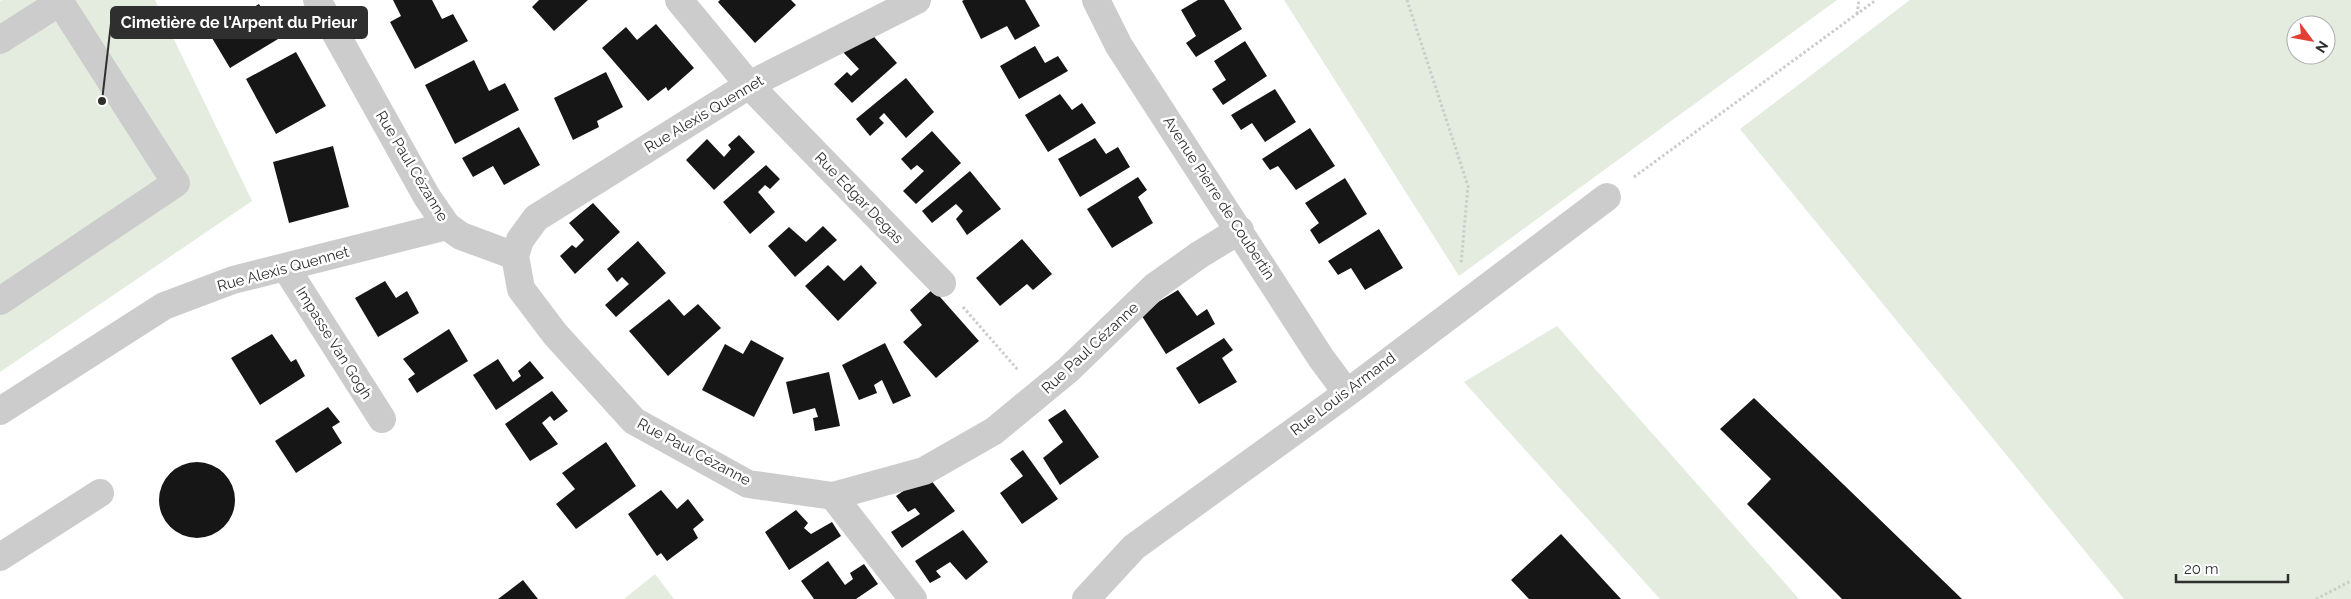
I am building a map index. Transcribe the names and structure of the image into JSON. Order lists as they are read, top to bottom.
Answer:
{
  "streets": {
    "street": [
      "Rue Alexis Quennet",
      "Rue Paul Cézanne",
      "Rue Edgar Degas",
      "Avenue Pierre de Coubertin",
      "Impasse Van Gogh",
      "Rue Louis Armand"
    ]
  },
  "crossings": [
    ["Rue Alexis Quennet", "Rue Paul Cézanne"],
    ["Rue Alexis Quennet", "Rue Edgar Degas"],
    ["Rue Alexis Quennet", "Impasse Van Gogh"],
    ["Rue Paul Cézanne", "Avenue Pierre de Coubertin"],
    ["Avenue Pierre de Coubertin", "Rue Louis Armand"]
  ],
  "places": ["Cimetière de l'Arpent du Prieur"],
  "scale_bar": "20 m",
  "north": "bottom right"
}
